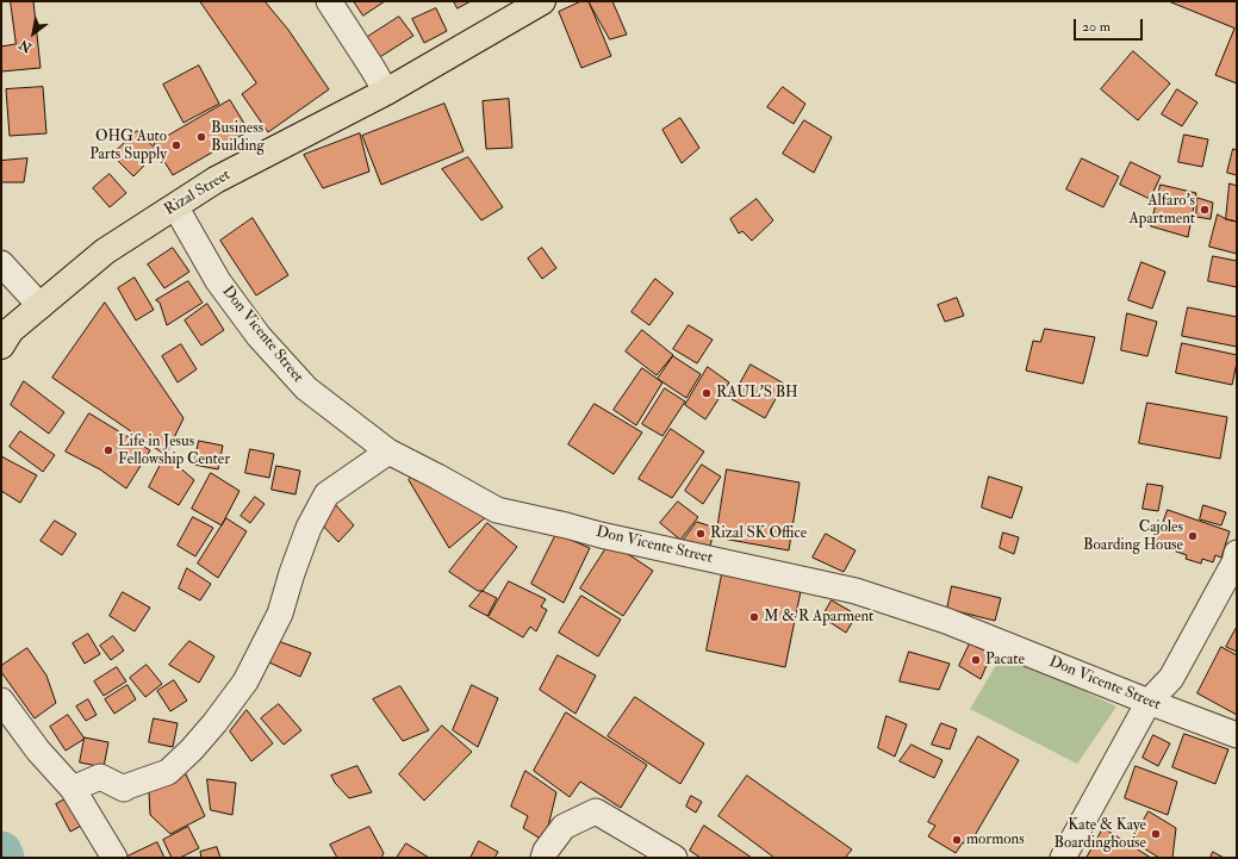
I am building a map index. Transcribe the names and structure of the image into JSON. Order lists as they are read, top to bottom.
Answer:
{
  "streets": {
    "main road": ["Rizal Street"],
    "street": ["Don Vicente Street"]
  },
  "crossings": [
    ["Rizal Street", "Don Vicente Street"]
  ],
  "places": [
    "Business Building",
    "OHG Auto Parts Supply",
    "Alfaro's Apartment",
    "RAUL'S BH",
    "Life in Jesus Fellowship Center",
    "Rizal SK Office",
    "Cajoles Boarding House",
    "M & R Aparment",
    "Pacate",
    "Kate & Kaye Boardinghouse",
    "mormons"
  ],
  "scale_bar": "20 m",
  "north": "bottom left"
}
